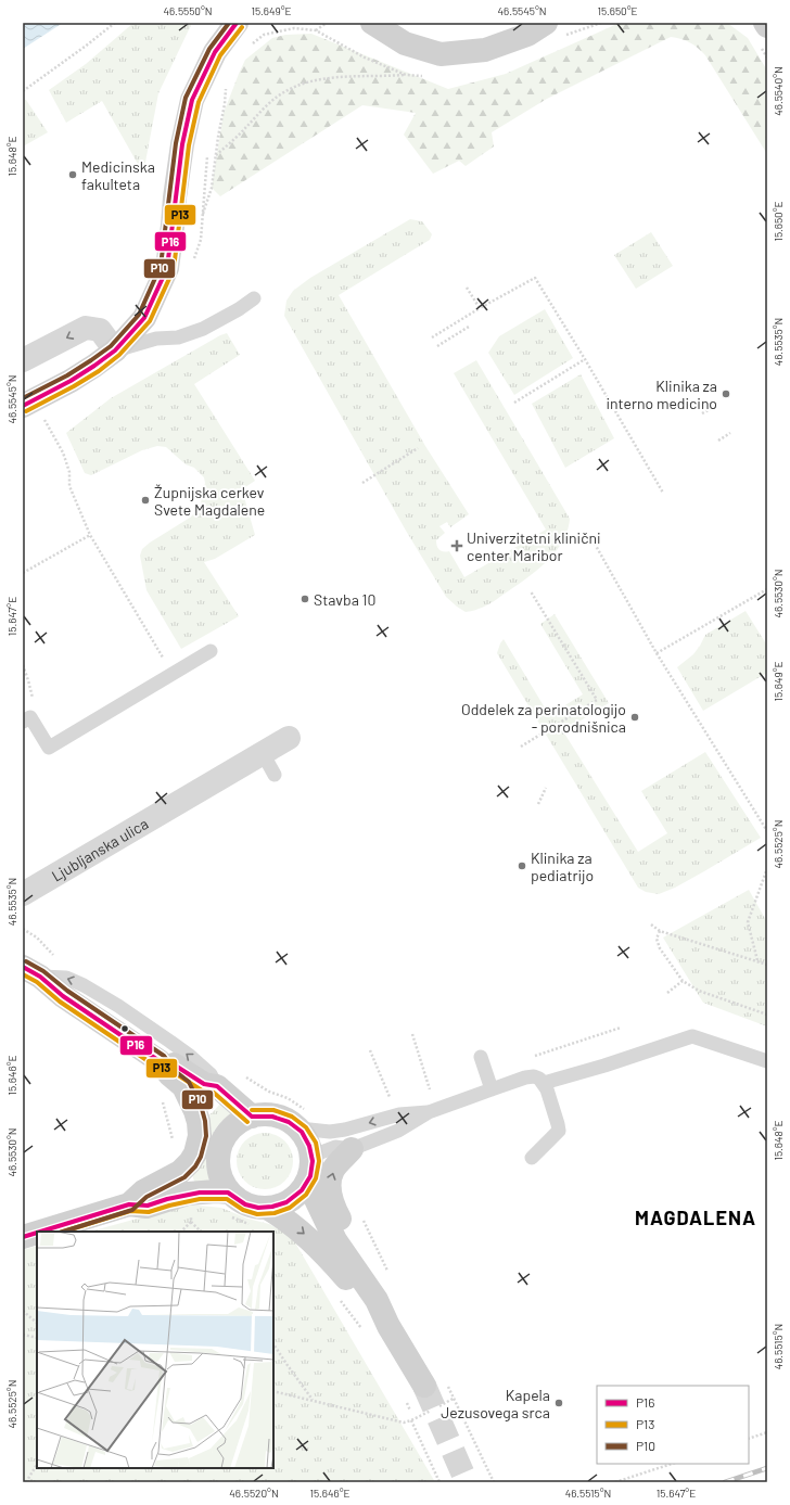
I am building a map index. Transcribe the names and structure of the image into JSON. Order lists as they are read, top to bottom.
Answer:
{
  "streets": {
    "street": ["Ljubljanska ulica"]
  },
  "districts": ["MAGDALENA"],
  "places": {
    "other": [
      "Medicinska fakulteta",
      "Klinika za interno medicino",
      "Župnijska cerkev Svete Magdalene",
      "Stavba 10",
      "Oddelek za perinatologijo - porodnišnica",
      "Klinika za pediatrijo",
      "Kapela Jezusovega srca"
    ],
    "health": ["Univerzitetni klinični center Maribor"]
  },
  "lines": ["transit line P16", "transit line P10", "transit line P13"],
  "legend": ["P16", "P13", "P10"],
  "coordinates": [
    "46.5550°N",
    "15.649°E",
    "46.5545°N",
    "15.650°E",
    "46.5540°N",
    "15.648°E",
    "46.5535°N",
    "46.5530°N",
    "15.647°E",
    "46.5525°N",
    "15.646°E",
    "46.5515°N",
    "46.5520°N"
  ]
}
